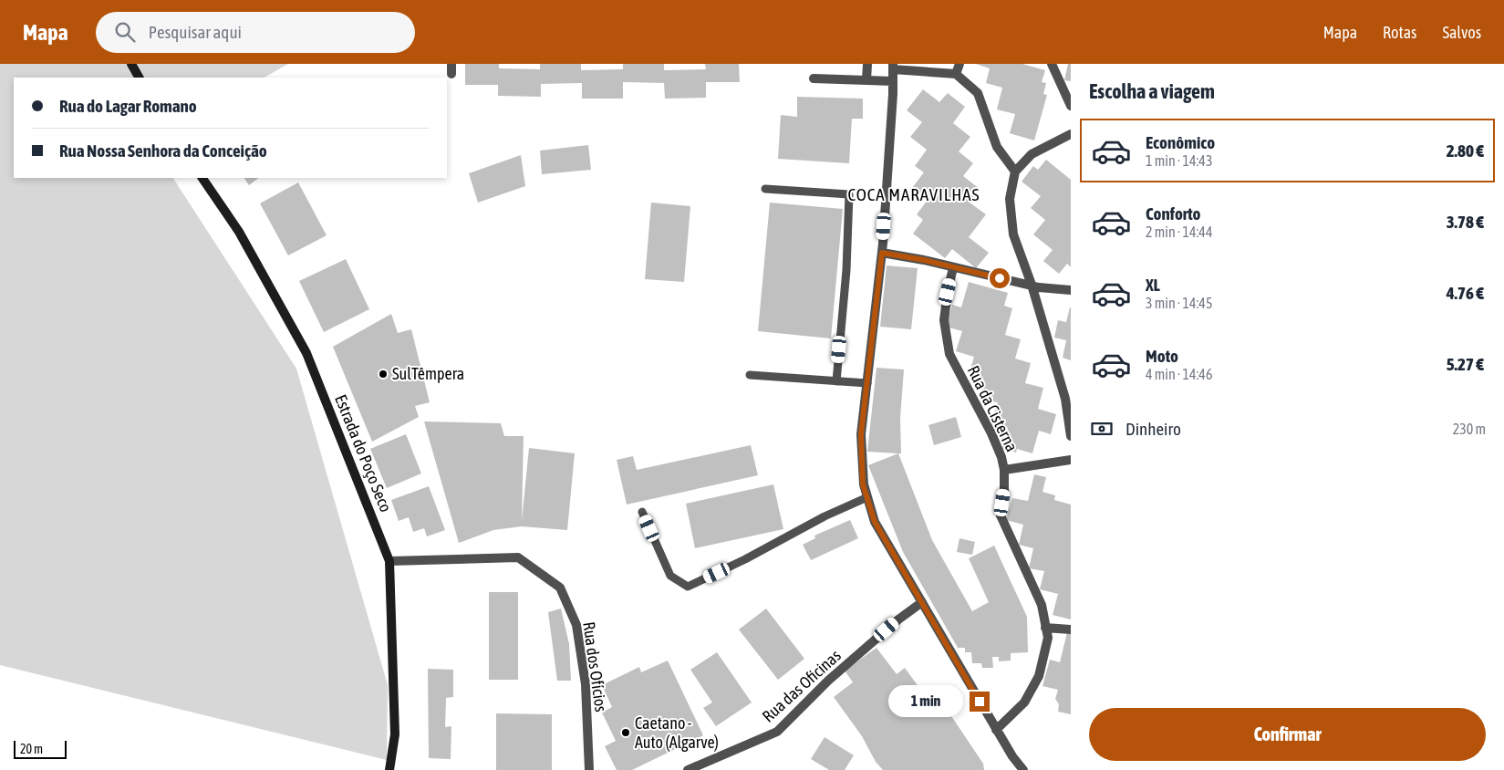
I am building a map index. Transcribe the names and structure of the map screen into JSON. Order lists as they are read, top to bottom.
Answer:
{
  "streets": {
    "street": [
      "Rua da Cisterna",
      "Estrada do Poço Seco",
      "Rua dos Ofícios",
      "Rua das Oficinas"
    ]
  },
  "crossings": [
    ["Estrada do Poço Seco", "Rua dos Ofícios"]
  ],
  "districts": ["COCA MARAVILHAS"],
  "places": ["SulTêmpera", "Caetano - Auto (Algarve)"],
  "scale_bar": "20 m",
  "page": {
    "header": "Mapa",
    "search": "Pesquisar aqui",
    "nav": ["Mapa", "Rotas", "Salvos"],
    "heading": "Escolha a viagem",
    "banner": ["Rua do Lagar Romano", "Rua Nossa Senhora da Conceição"],
    "list": [
      {
        "name": "Econômico",
        "note": "1 min · 14:43",
        "value": "2.80 €"
      },
      {
        "name": "Conforto",
        "note": "2 min · 14:44",
        "value": "3.78 €"
      },
      {
        "name": "XL",
        "note": "3 min · 14:45",
        "value": "4.76 €"
      },
      {
        "name": "Moto",
        "note": "4 min · 14:46",
        "value": "5.27 €"
      }
    ],
    "pay": ["Dinheiro", "230 m"],
    "bubble": "1 min",
    "buttons": "Confirmar",
    "scale": "20 m"
  }
}
